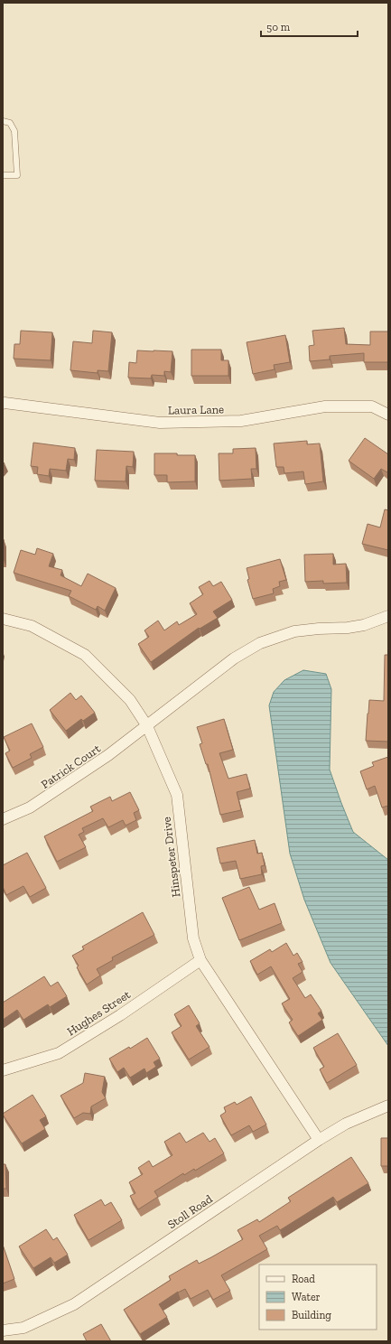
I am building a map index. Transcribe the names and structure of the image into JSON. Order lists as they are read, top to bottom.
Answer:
{
  "streets": {
    "street": [
      "Laura Lane",
      "Patrick Court",
      "Hinspeter Drive",
      "Hughes Street",
      "Stoll Road"
    ]
  },
  "crossings": [
    ["Patrick Court", "Hinspeter Drive"],
    ["Hinspeter Drive", "Hughes Street"],
    ["Hinspeter Drive", "Stoll Road"]
  ],
  "legend": ["Road", "Water", "Building"],
  "scale_bar": "50 m"
}
